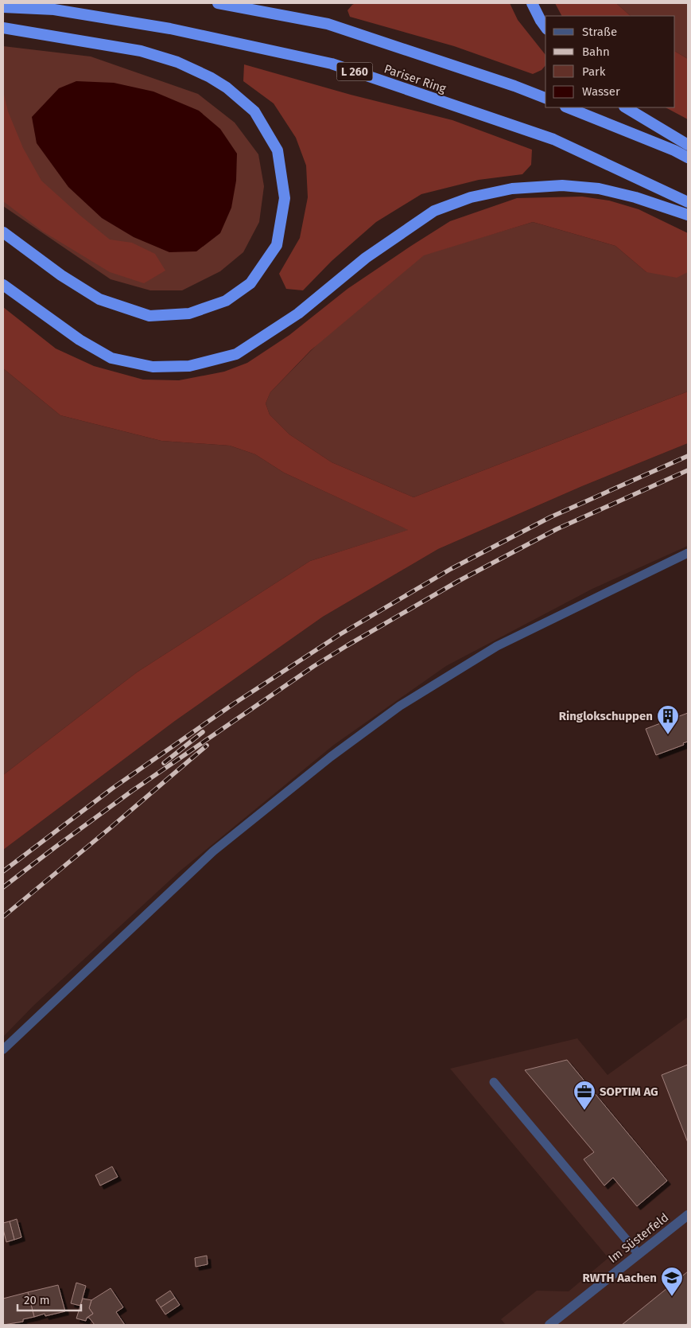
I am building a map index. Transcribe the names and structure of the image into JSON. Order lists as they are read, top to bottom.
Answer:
{
  "streets": {
    "highway": ["L 260", "Pariser Ring"],
    "street": ["Im Süsterfeld"]
  },
  "places": {
    "building": ["Ringlokschuppen"],
    "office": ["SOPTIM AG"],
    "school or university": ["RWTH Aachen"]
  },
  "legend": [
    "Straße",
    "Bahn",
    "Park",
    "Wasser"
  ],
  "scale_bar": "20 m"
}
